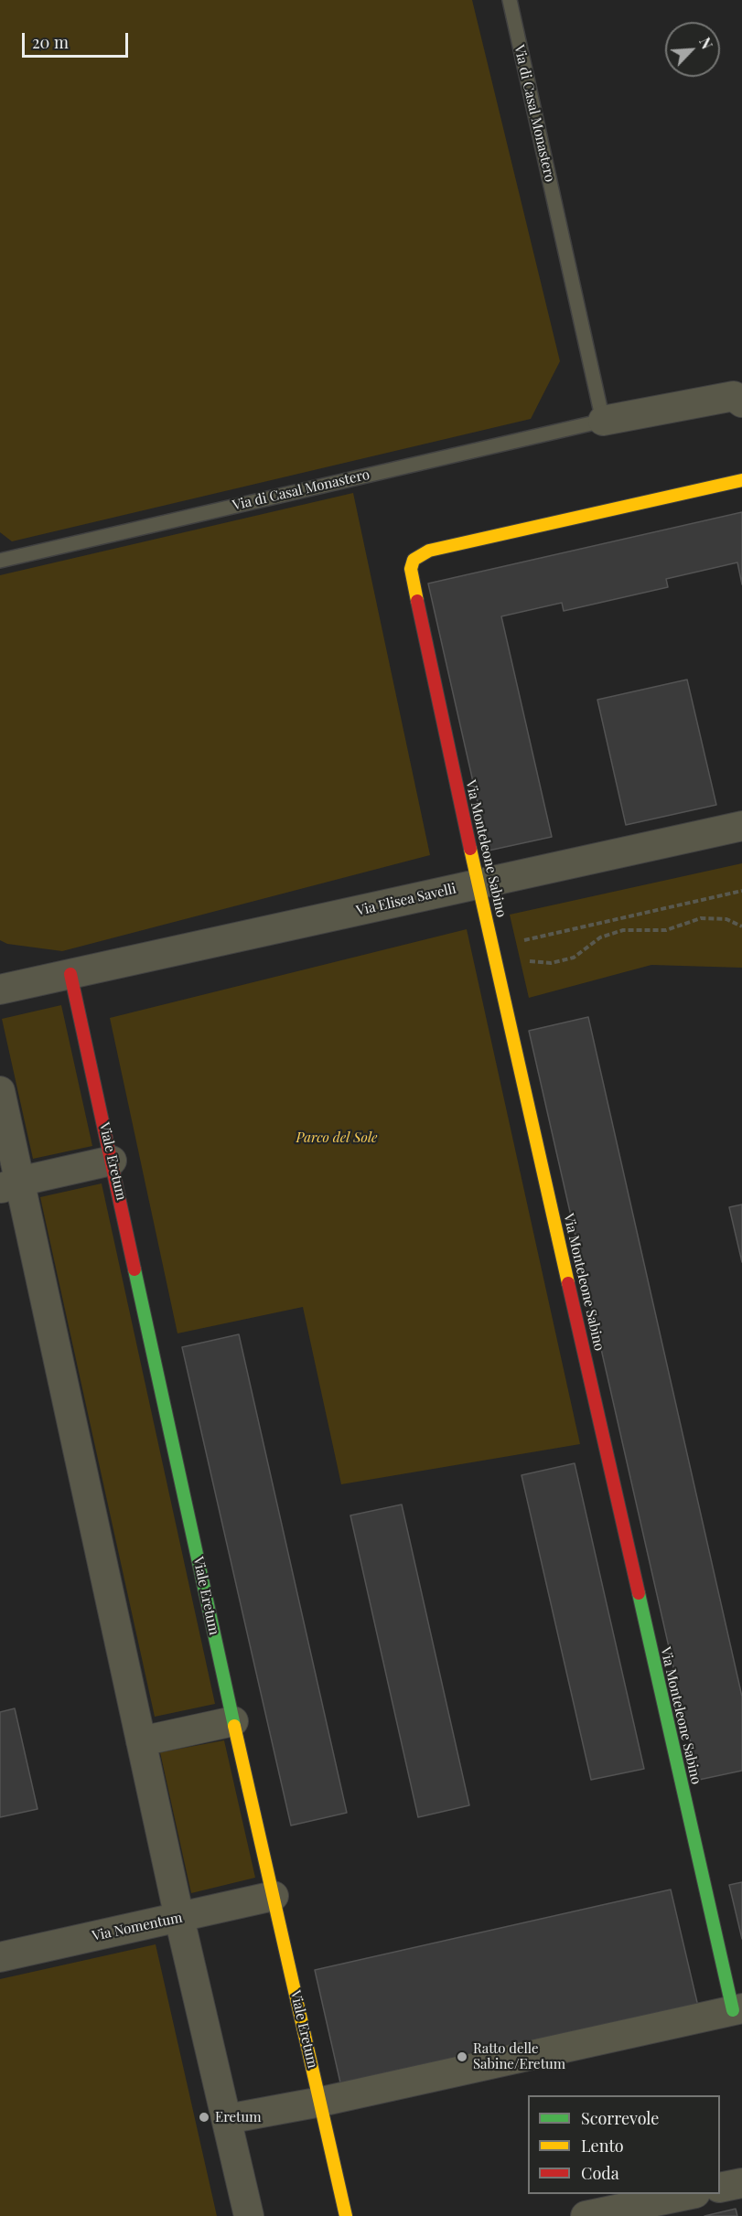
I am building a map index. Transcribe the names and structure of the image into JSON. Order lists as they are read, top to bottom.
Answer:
{
  "streets": {
    "street": [
      "Via di Casal Monastero",
      "Via Monteleone Sabino",
      "Via Elisea Savelli",
      "Viale Eretum",
      "Via Nomentum"
    ]
  },
  "crossings": [
    ["Via Monteleone Sabino", "Via Elisea Savelli"],
    ["Via Elisea Savelli", "Viale Eretum"],
    ["Viale Eretum", "Via Nomentum"]
  ],
  "parks": ["Parco del Sole"],
  "places": ["Ratto delle Sabine/Eretum", "Eretum"],
  "legend": ["Scorrevole", "Lento", "Coda"],
  "scale_bar": "20 m",
  "north": "top right"
}
